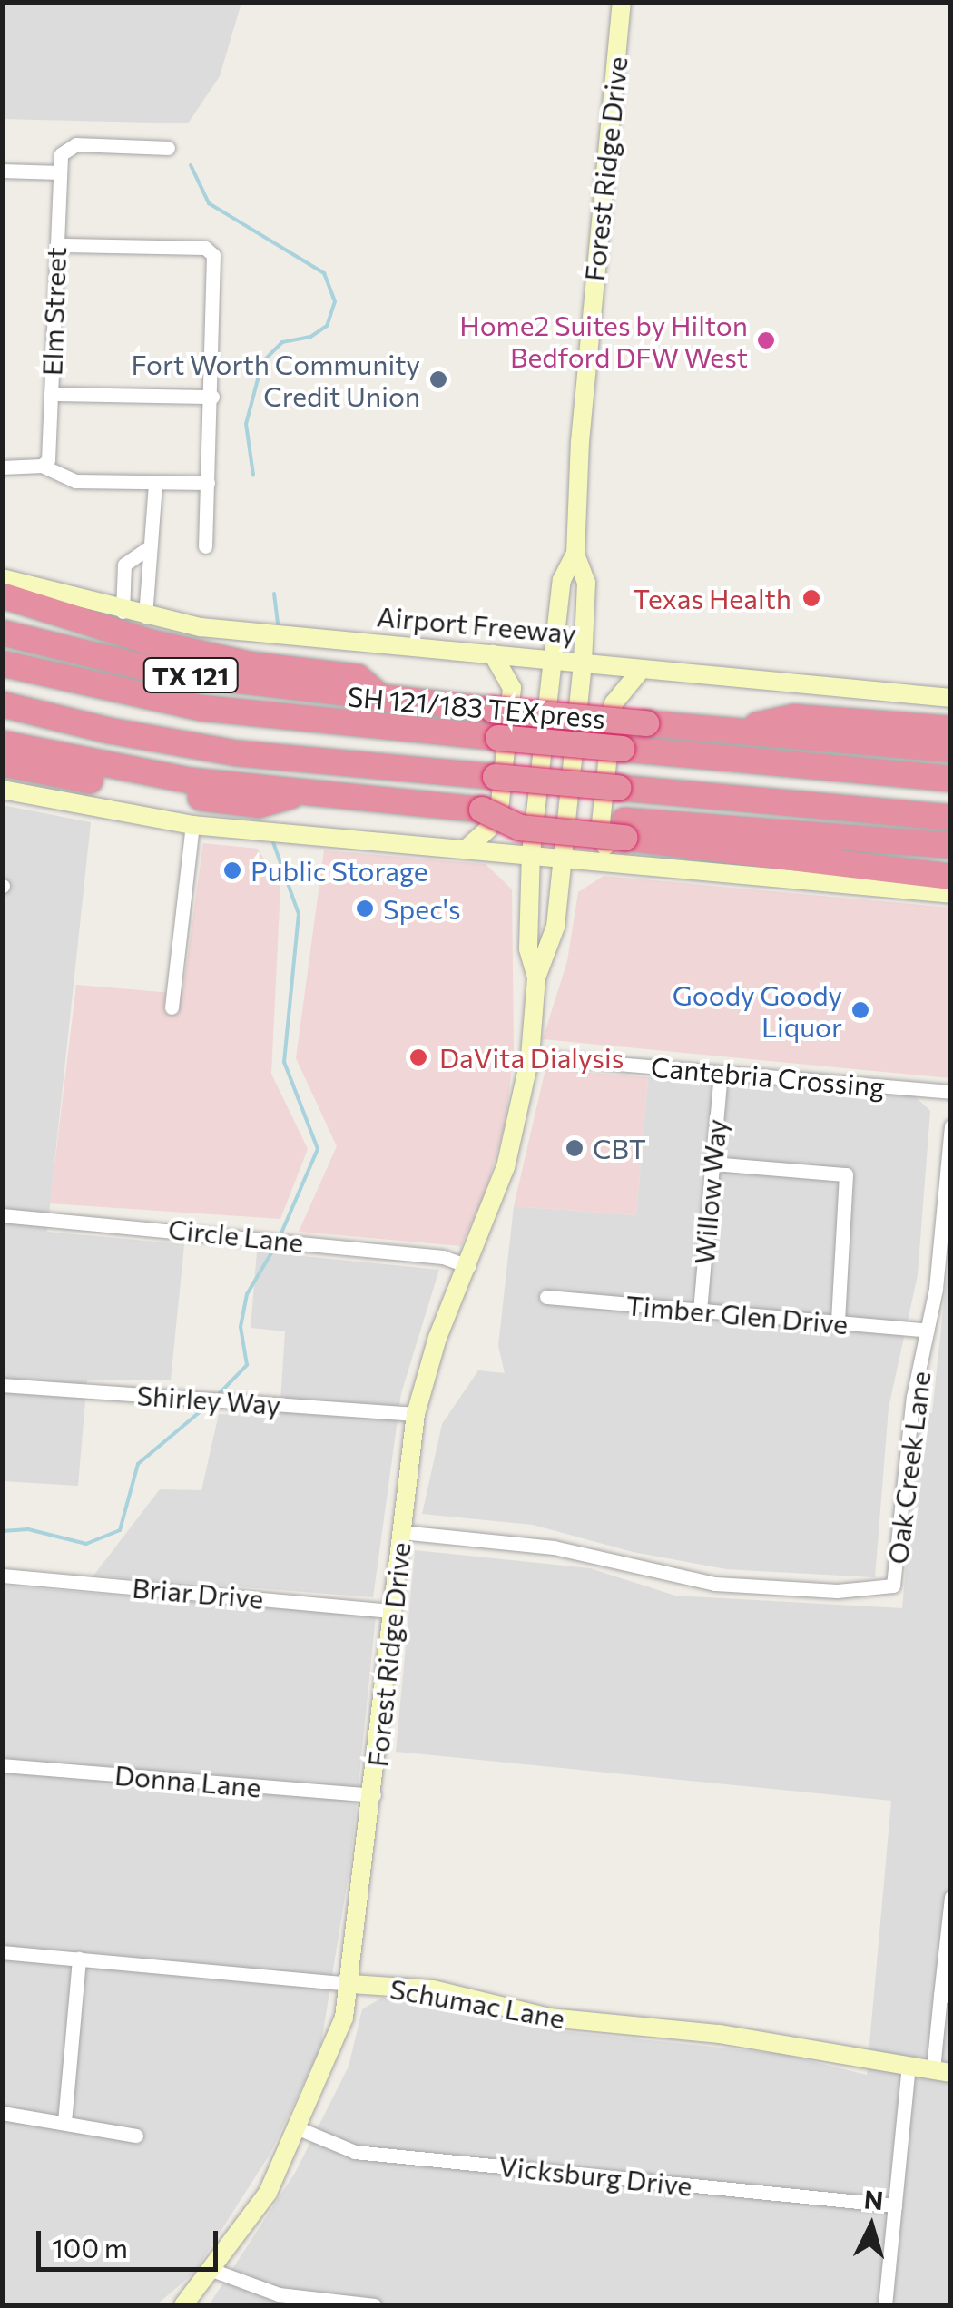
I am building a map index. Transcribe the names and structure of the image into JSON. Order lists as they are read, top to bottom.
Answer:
{
  "streets": {
    "highway": ["TX 121", "SH 121/183 TEXpress"],
    "main road": ["Forest Ridge Drive", "Airport Freeway", "Schumac Lane"],
    "street": [
      "Elm Street",
      "Cantebria Crossing",
      "Willow Way",
      "Circle Lane",
      "Timber Glen Drive",
      "Shirley Way",
      "Oak Creek Lane",
      "Briar Drive",
      "Donna Lane",
      "Vicksburg Drive"
    ]
  },
  "crossings": [
    ["Forest Ridge Drive", "Airport Freeway"],
    ["Forest Ridge Drive", "Cantebria Crossing"],
    ["Forest Ridge Drive", "Circle Lane"],
    ["Forest Ridge Drive", "Shirley Way"],
    ["Forest Ridge Drive", "Oak Creek Lane"],
    ["Forest Ridge Drive", "Briar Drive"],
    ["Forest Ridge Drive", "Donna Lane"],
    ["Forest Ridge Drive", "Schumac Lane"],
    ["Forest Ridge Drive", "Vicksburg Drive"],
    ["Cantebria Crossing", "Willow Way"],
    ["Willow Way", "Timber Glen Drive"],
    ["Timber Glen Drive", "Oak Creek Lane"]
  ],
  "places": [
    "Home2 Suites by Hilton Bedford DFW West",
    "Fort Worth Community Credit Union",
    "Texas Health",
    "Public Storage",
    "Spec's",
    "Goody Goody Liquor",
    "DaVita Dialysis",
    "CBT"
  ],
  "scale_bar": "100 m",
  "north": "top"
}
